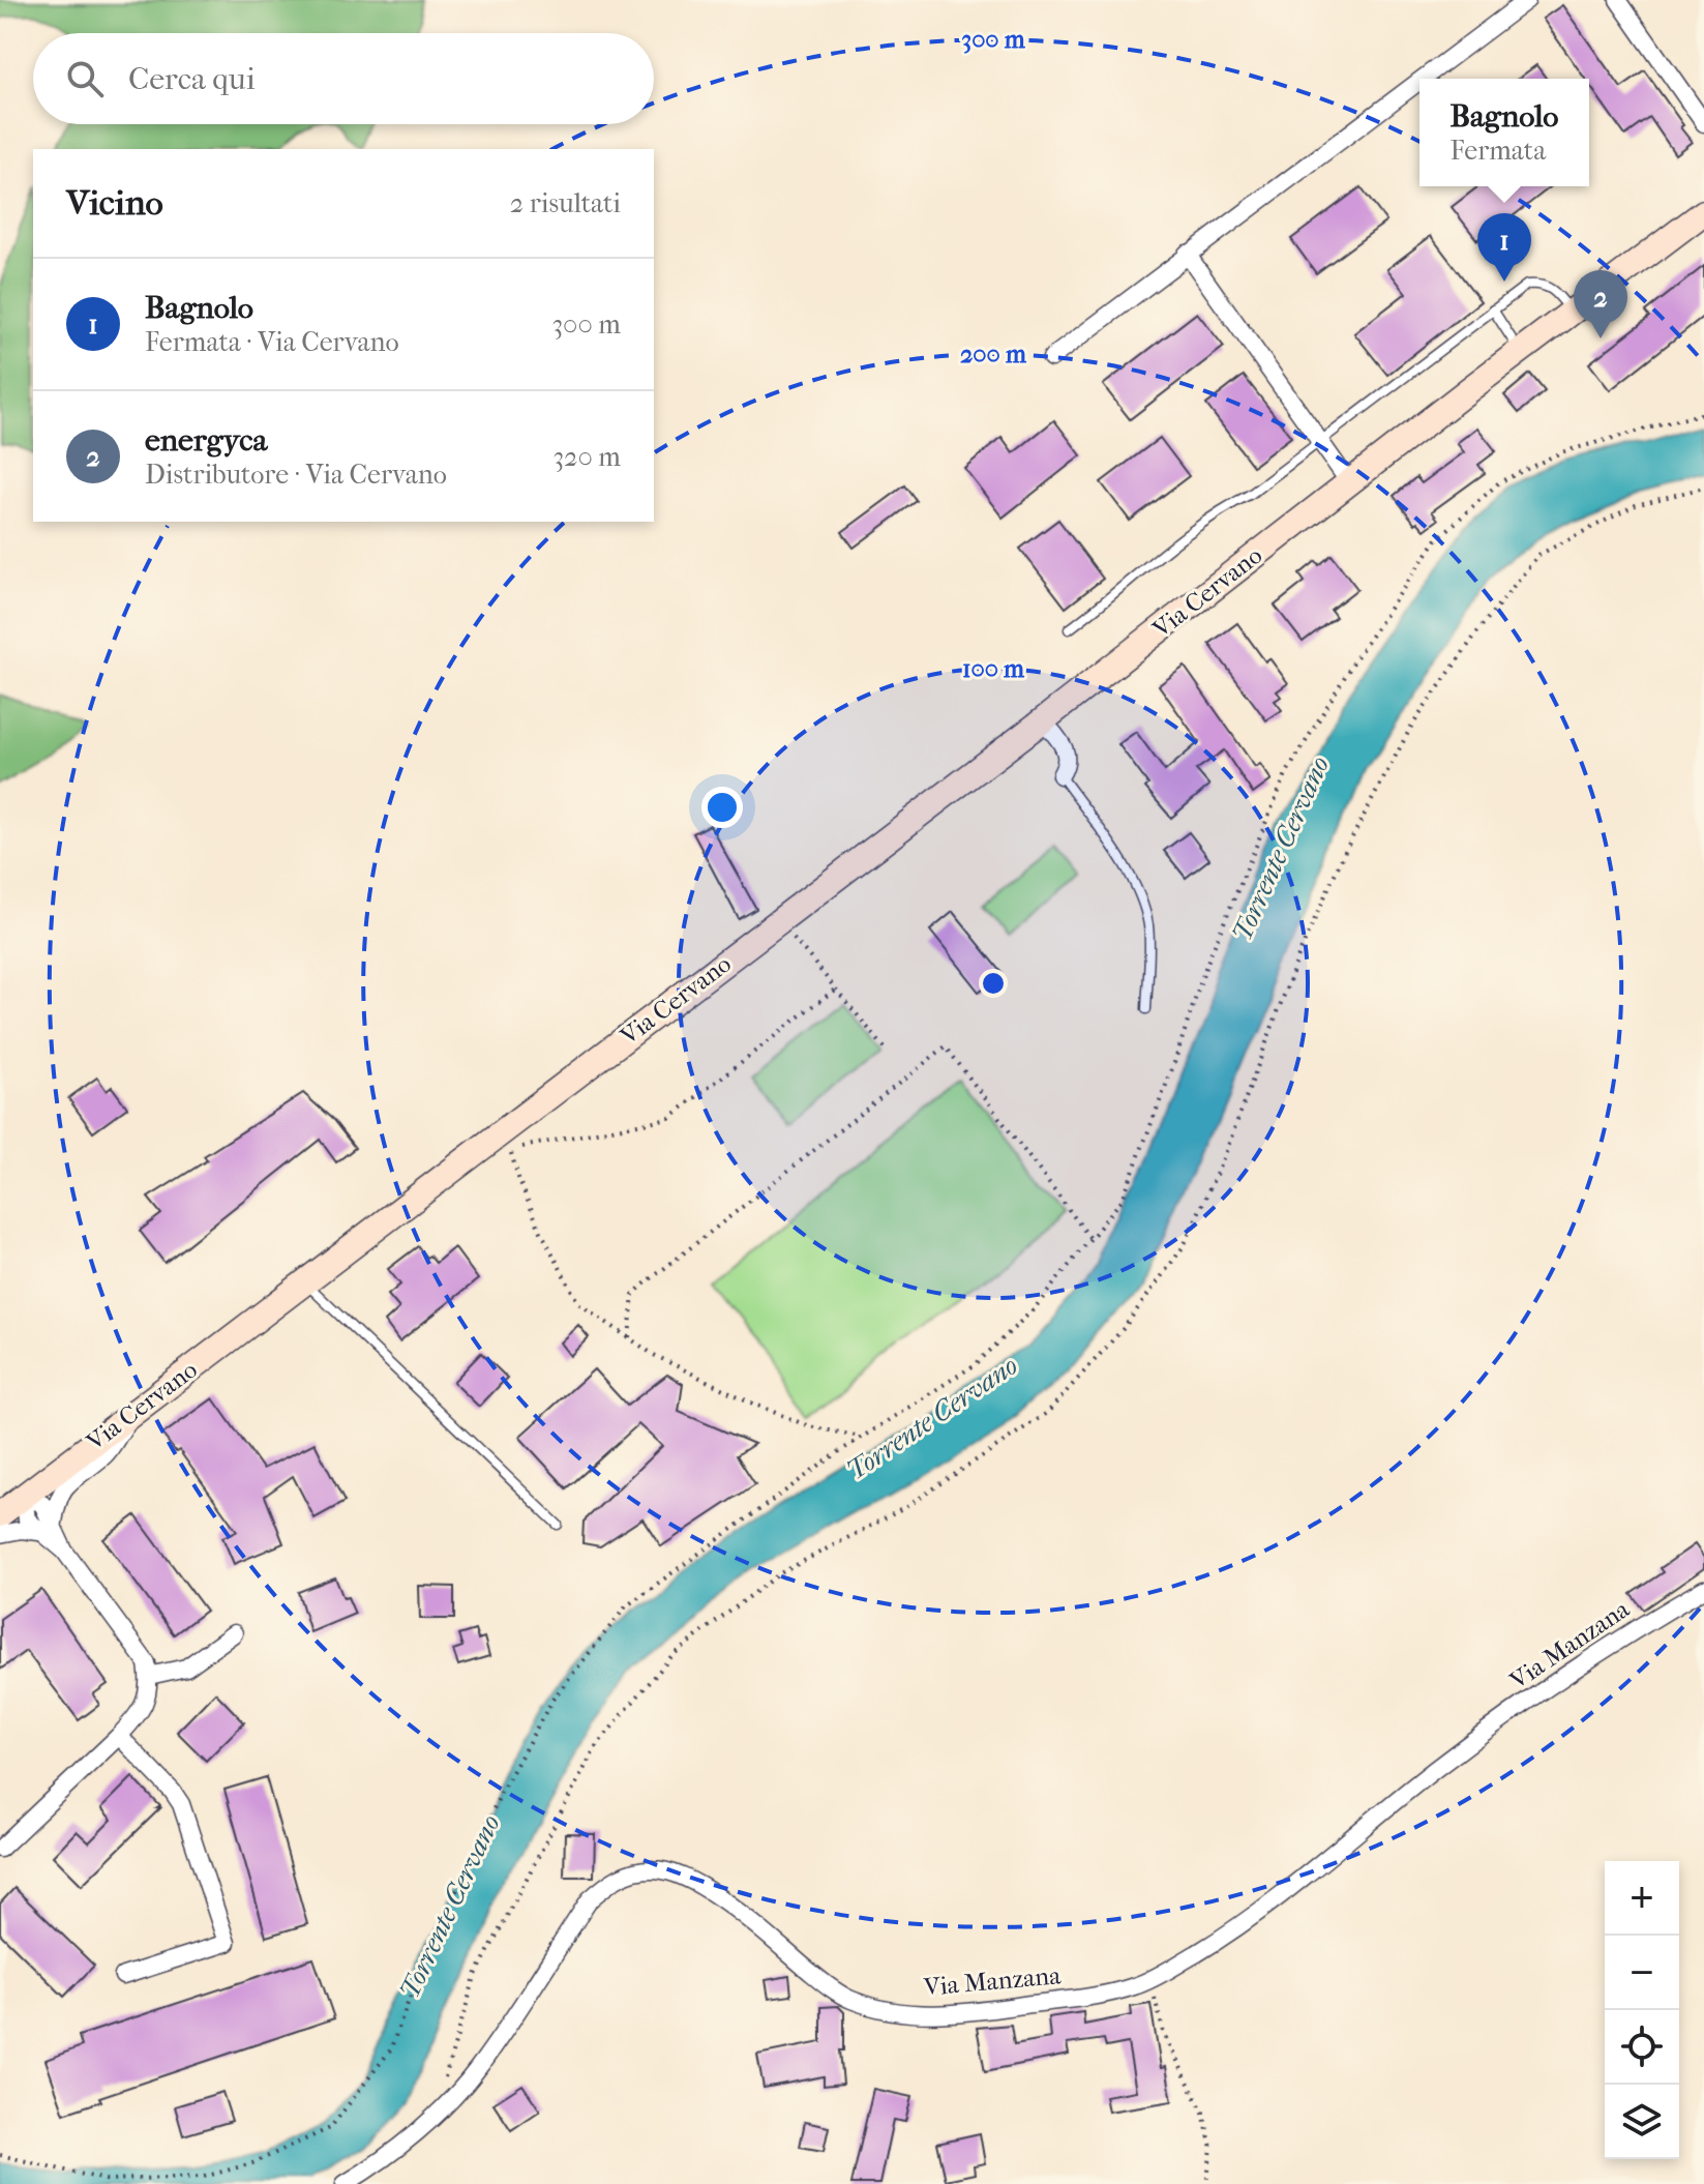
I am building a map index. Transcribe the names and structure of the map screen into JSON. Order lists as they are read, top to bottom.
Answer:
{
  "streets": {
    "main road": ["Via Cervano"],
    "street": ["Via Manzana"]
  },
  "water": ["Torrente Cervano"],
  "page": {
    "search": "Cerca qui",
    "popup": ["Bagnolo", "Fermata"],
    "heading": ["Vicino", "2 risultati"],
    "pins": ["1", "2"],
    "list": [
      {
        "mark": "1",
        "name": "Bagnolo",
        "note": "Fermata · Via Cervano",
        "value": "300 m"
      },
      {
        "mark": "2",
        "name": "energyca",
        "note": "Distributore · Via Cervano",
        "value": "320 m"
      }
    ],
    "map_buttons": ["+", "−"]
  },
  "rings": ["300 m", "200 m", "100 m"]
}
